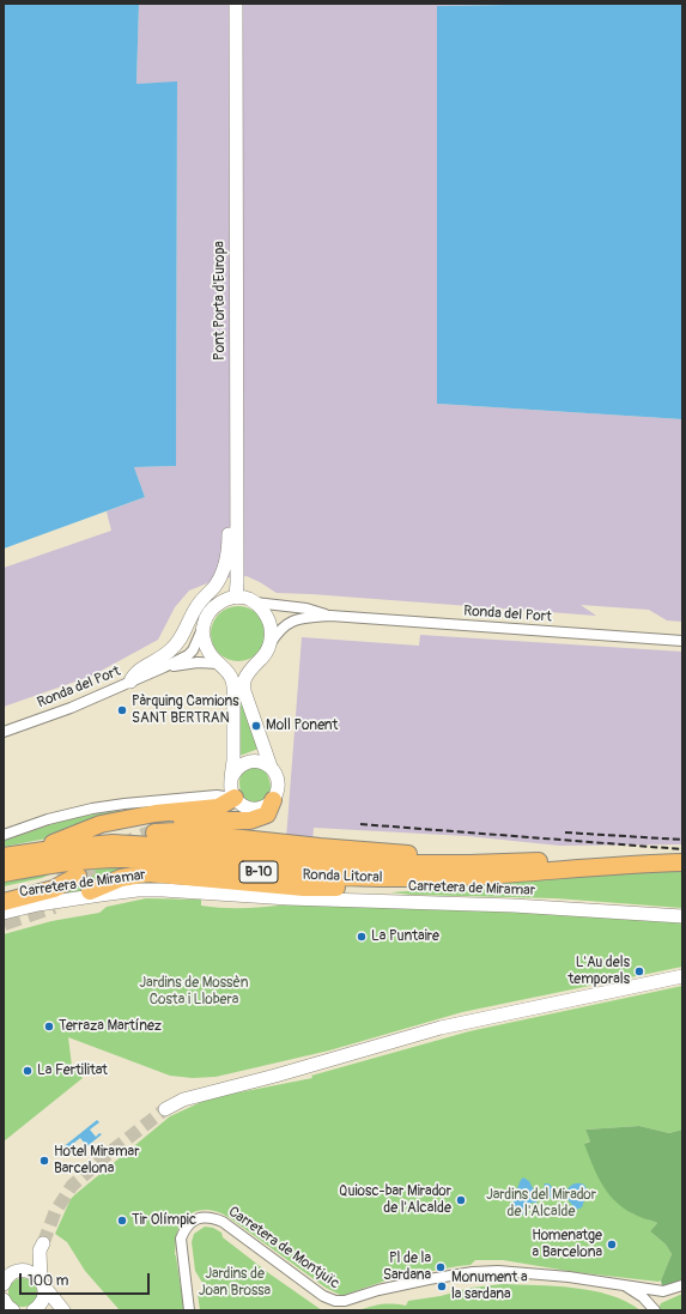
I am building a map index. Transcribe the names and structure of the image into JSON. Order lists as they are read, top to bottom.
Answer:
{
  "streets": {
    "highway": ["B-10", "Ronda Litoral"],
    "street": [
      "Pont Porta d'Europa",
      "Ronda del Port",
      "Carretera de Miramar",
      "Carretera de Montjuïc"
    ]
  },
  "crossings": [
    ["Pont Porta d'Europa", "Ronda del Port"],
    ["B-10", "Ronda Litoral"]
  ],
  "parks": ["Jardins de Mossèn Costa i Llobera", "Jardins del Mirador de l'Alcalde", "Jardins de Joan Brossa"],
  "places": [
    "Pàrquing Camions SANT BERTRAN",
    "Moll Ponent",
    "La Puntaire",
    "L'Au dels temporals",
    "Terraza Martínez",
    "La Fertilitat",
    "Hotel Miramar Barcelona",
    "Quiosc-bar Mirador de l'Alcalde",
    "Tir Olímpic",
    "Homenatge a Barcelona",
    "Pl de la Sardana",
    "Monument a la sardana"
  ],
  "scale_bar": "100 m"
}
